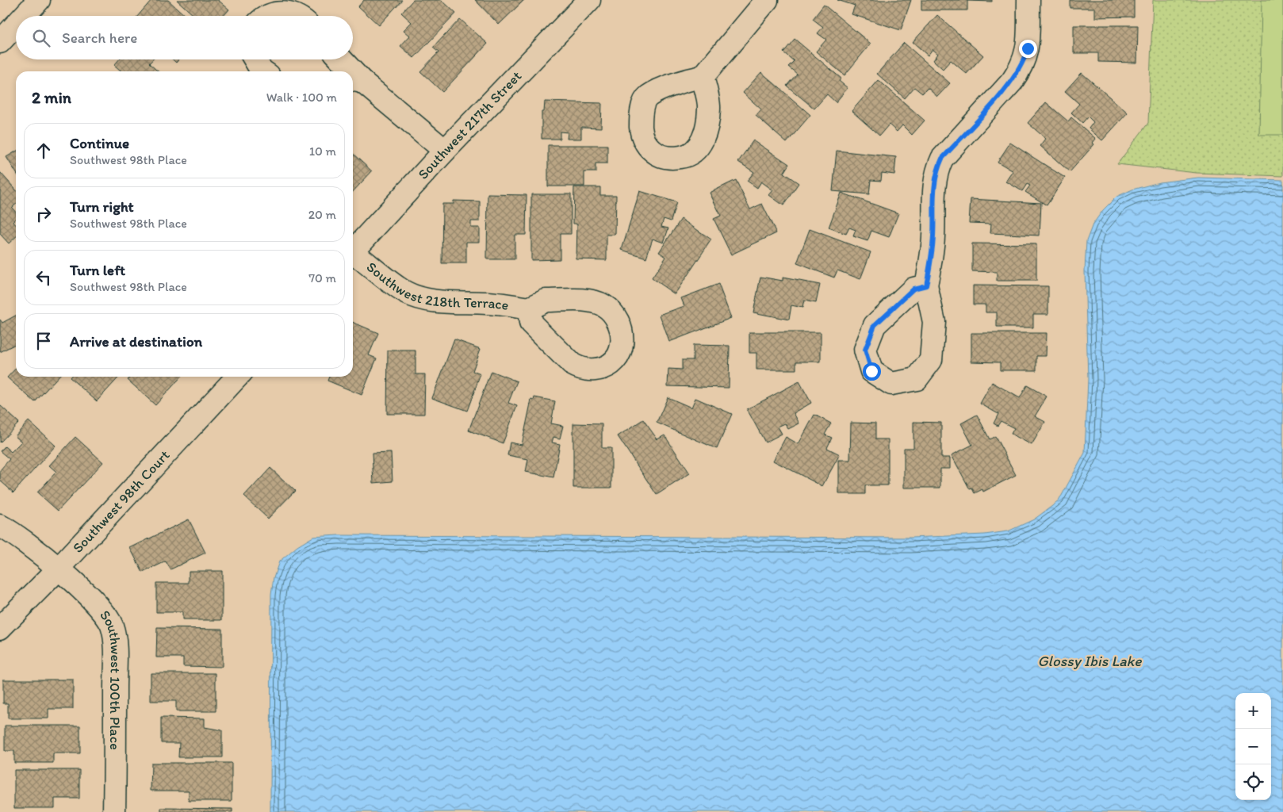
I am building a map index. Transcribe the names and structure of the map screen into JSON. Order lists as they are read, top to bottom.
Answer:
{
  "streets": {
    "street": [
      "Southwest 217th Street",
      "Southwest 218th Terrace",
      "Southwest 98th Court",
      "Southwest 100th Place"
    ]
  },
  "crossings": [
    ["Southwest 98th Court", "Southwest 100th Place"]
  ],
  "water": ["Glossy Ibis Lake"],
  "page": {
    "search": "Search here",
    "heading": ["2 min", "Walk · 100 m"],
    "list": [
      ["Continue", "Southwest 98th Place", "10 m"],
      ["Turn right", "Southwest 98th Place", "20 m"],
      ["Turn left", "Southwest 98th Place", "70 m"],
      "Arrive at destination"
    ],
    "map_buttons": ["+", "−"]
  }
}
